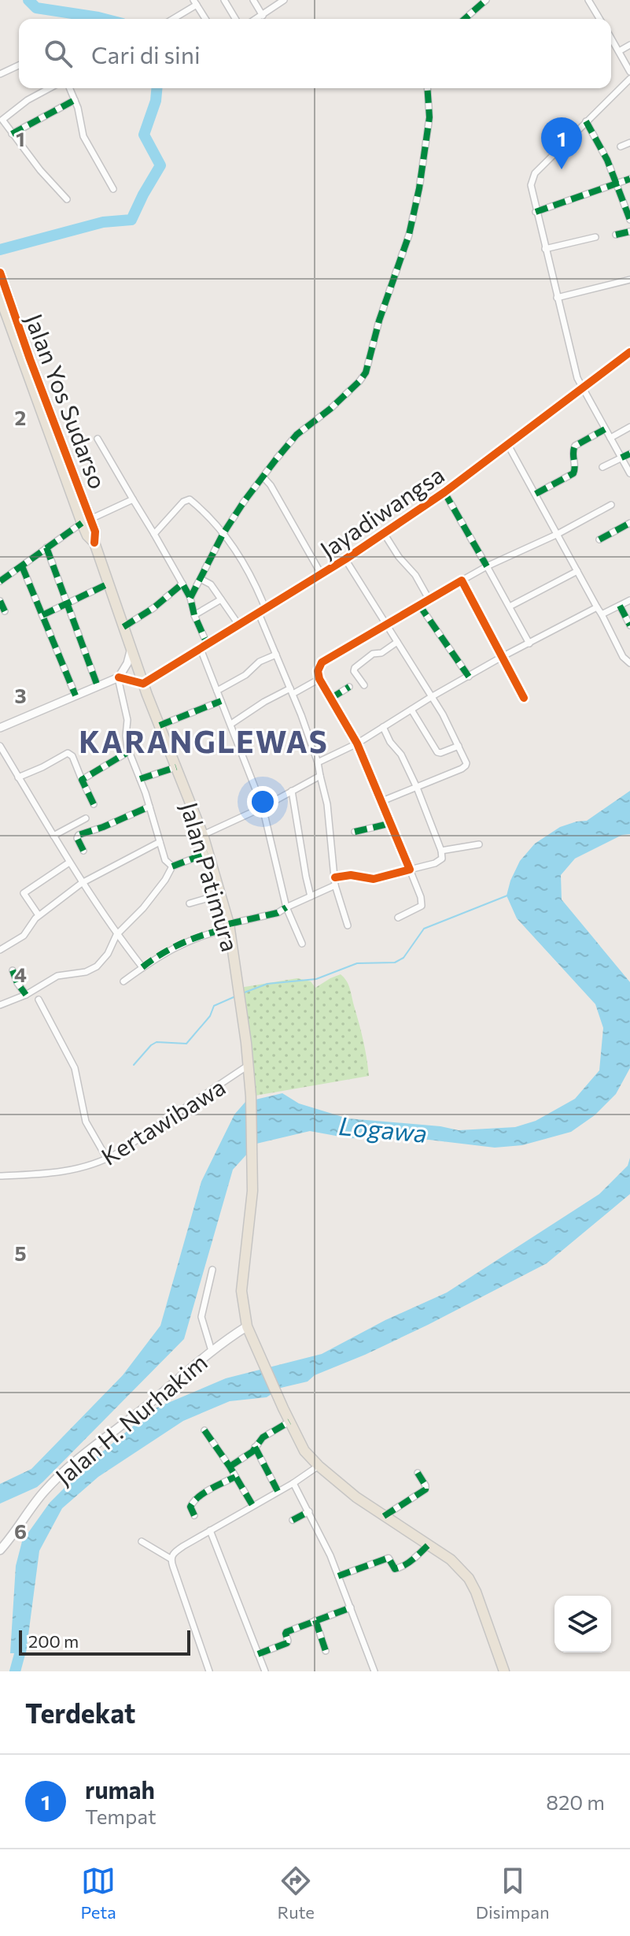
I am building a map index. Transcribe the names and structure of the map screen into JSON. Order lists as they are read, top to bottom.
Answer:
{
  "streets": {
    "highway": ["Jalan Yos Sudarso", "Jalan Patimura"],
    "main road": ["Jalan H. Nurhakim"],
    "street": ["Jayadiwangsa", "Kertawibawa"]
  },
  "crossings": [
    ["Jalan Yos Sudarso", "Jayadiwangsa"],
    ["Jalan Yos Sudarso", "Jalan Patimura"],
    ["Jayadiwangsa", "Jalan Patimura"],
    ["Jalan Patimura", "Kertawibawa"],
    ["Jalan Patimura", "Jalan H. Nurhakim"]
  ],
  "districts": ["KARANGLEWAS"],
  "water": ["Logawa"],
  "scale_bar": "200 m",
  "page": {
    "search": "Cari di sini",
    "pins": "1",
    "scale": "200 m",
    "heading": "Terdekat",
    "list": [
      {
        "mark": "1",
        "name": "rumah",
        "note": "Tempat",
        "value": "820 m"
      }
    ],
    "nav": ["Peta", "Rute", "Disimpan"]
  },
  "grid": {
    "rows": [
      "1",
      "2",
      "3",
      "4",
      "5",
      "6"
    ]
  }
}
